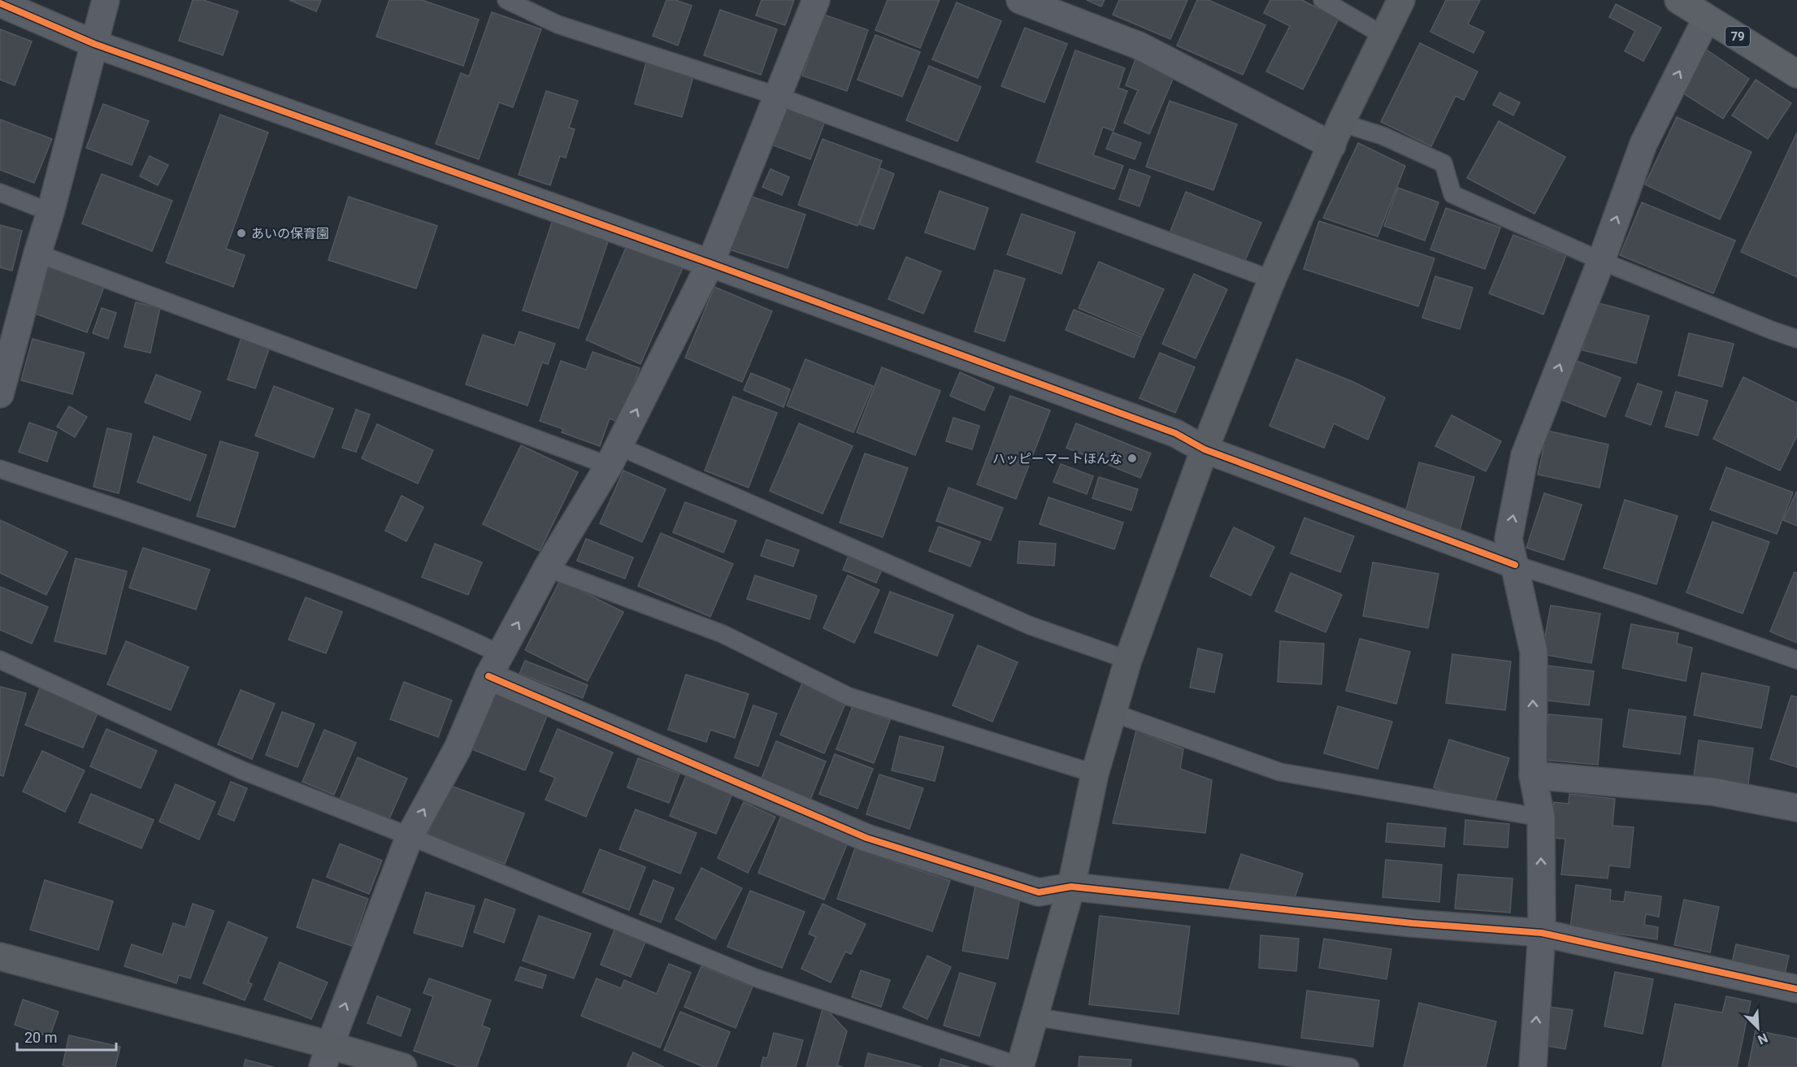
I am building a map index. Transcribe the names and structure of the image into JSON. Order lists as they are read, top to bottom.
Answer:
{
  "streets": {
    "main road": ["79"]
  },
  "places": ["あいの保育園", "ハッピーマートほんな"],
  "scale_bar": "20 m",
  "north": "bottom right"
}
